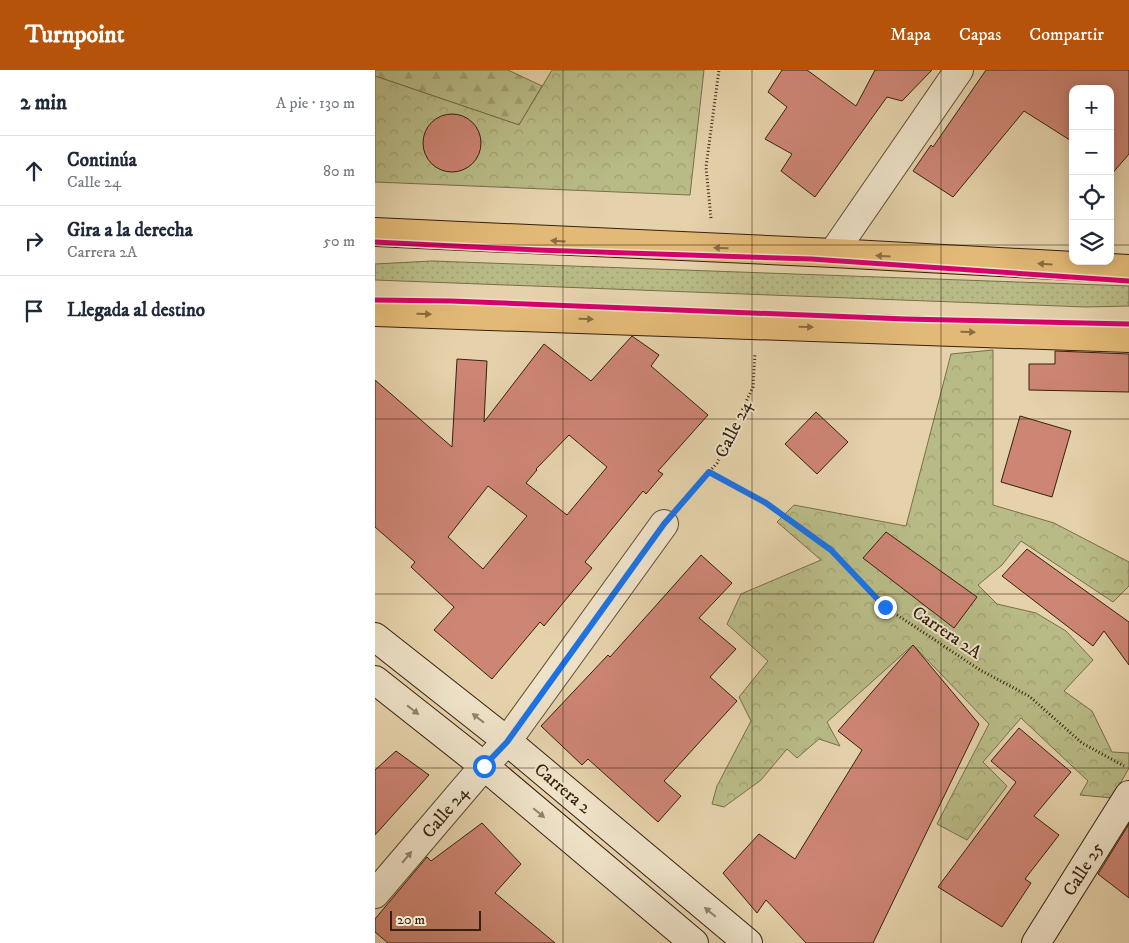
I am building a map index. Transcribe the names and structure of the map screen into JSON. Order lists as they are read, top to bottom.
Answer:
{
  "streets": {
    "street": ["Calle 24", "Carrera 2", "Calle 25"],
    "path": ["Carrera 2A"]
  },
  "crossings": [
    ["Calle 24", "Carrera 2A"],
    ["Calle 24", "Carrera 2"]
  ],
  "scale_bar": "20 m",
  "page": {
    "header": "Turnpoint",
    "nav": ["Mapa", "Capas", "Compartir"],
    "heading": ["2 min", "A pie · 130 m"],
    "map_buttons": ["+", "−"],
    "list": [
      ["Continúa", "Calle 24", "80 m"],
      ["Gira a la derecha", "Carrera 2A", "50 m"],
      "Llegada al destino"
    ],
    "scale": "20 m"
  }
}
